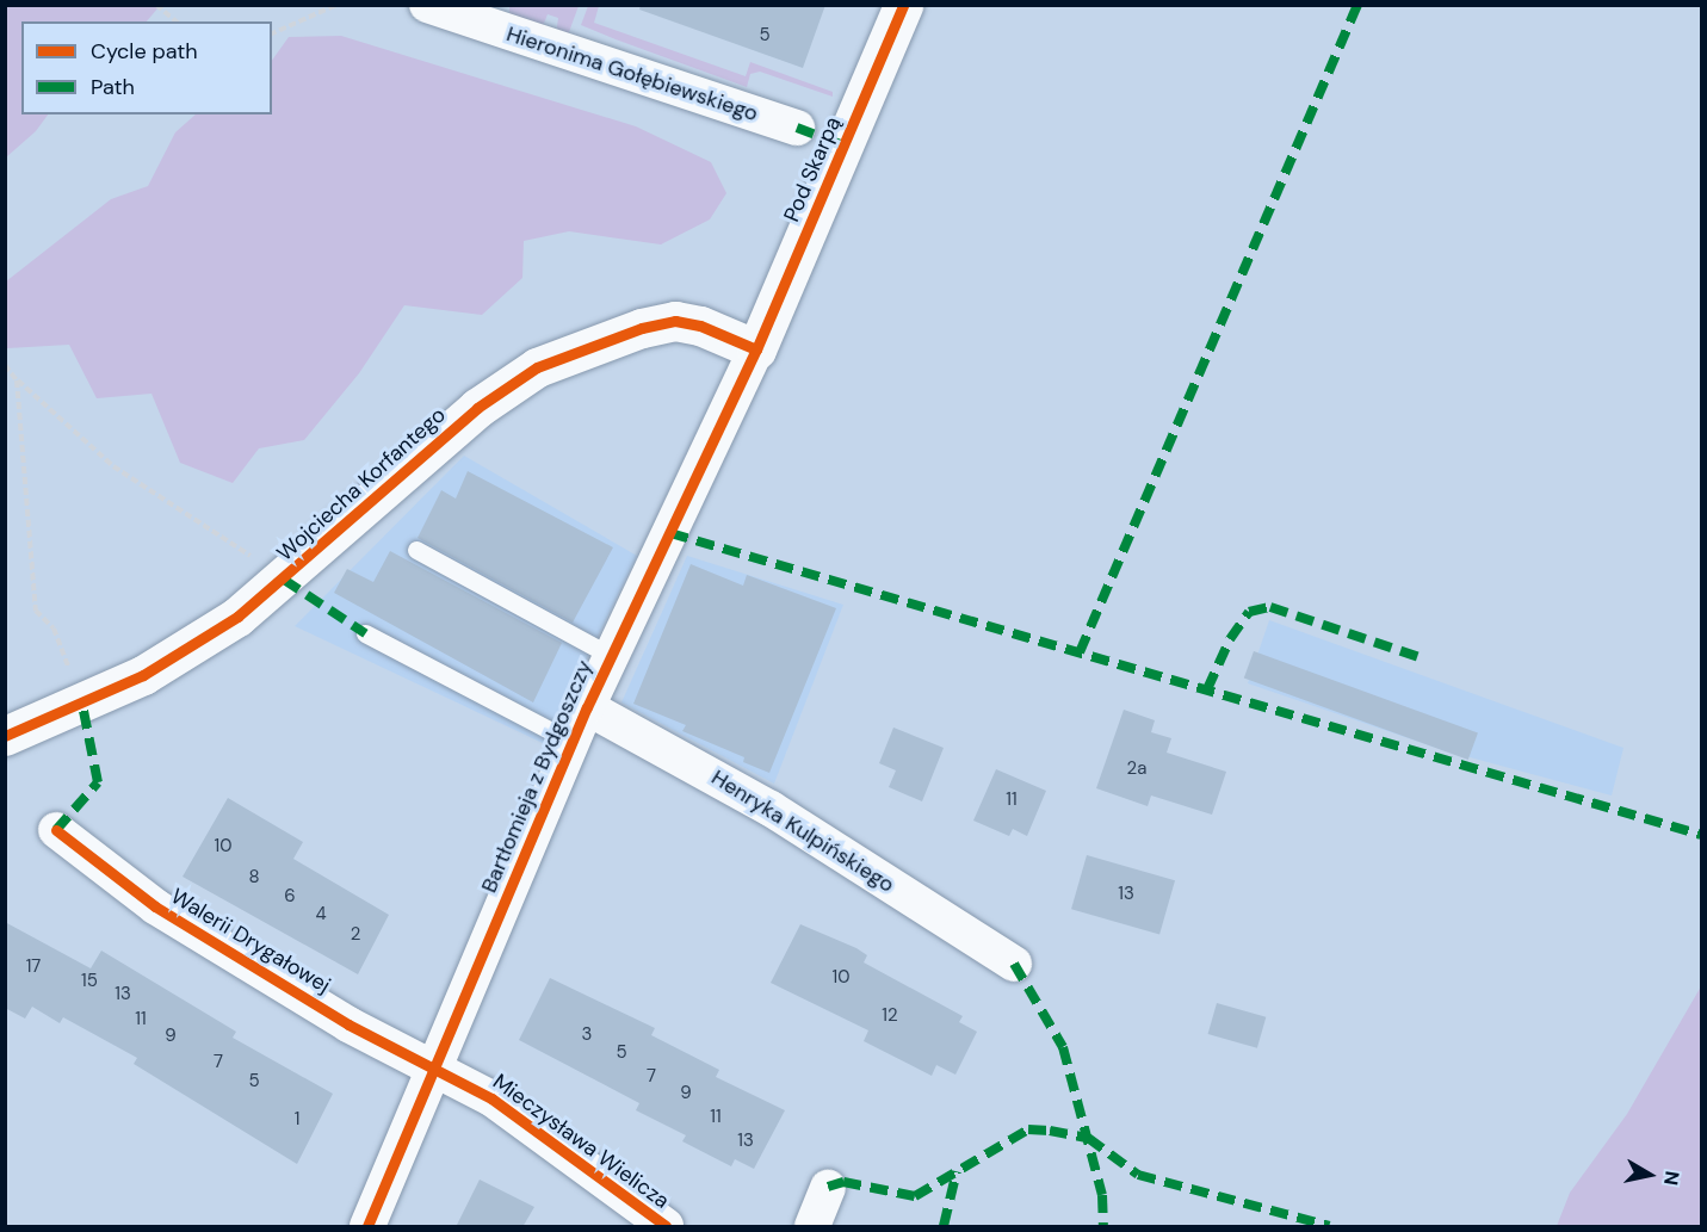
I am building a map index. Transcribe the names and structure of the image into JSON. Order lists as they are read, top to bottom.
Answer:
{
  "streets": {
    "street": [
      "Hieronima Gołębiewskiego",
      "Pod Skarpą",
      "Wojciecha Korfantego",
      "Bartłomieja z Bydgoszczy",
      "Henryka Kulpińskiego",
      "Walerii Drygałowej",
      "Mieczysława Wielicza"
    ]
  },
  "crossings": [
    ["Pod Skarpą", "Wojciecha Korfantego"],
    ["Pod Skarpą", "Bartłomieja z Bydgoszczy"],
    ["Wojciecha Korfantego", "Bartłomieja z Bydgoszczy"],
    ["Bartłomieja z Bydgoszczy", "Henryka Kulpińskiego"],
    ["Bartłomieja z Bydgoszczy", "Walerii Drygałowej"],
    ["Bartłomieja z Bydgoszczy", "Mieczysława Wielicza"],
    ["Walerii Drygałowej", "Mieczysława Wielicza"]
  ],
  "house_numbers": [
    "5",
    "2a",
    "11",
    "10",
    "8",
    "13",
    "6",
    "4",
    "2",
    "17",
    "10",
    "15",
    "13",
    "12",
    "11",
    "3",
    "9",
    "5",
    "7",
    "7",
    "5",
    "9",
    "11",
    "1",
    "13"
  ],
  "legend": ["Cycle path", "Path"],
  "north": "right"
}
